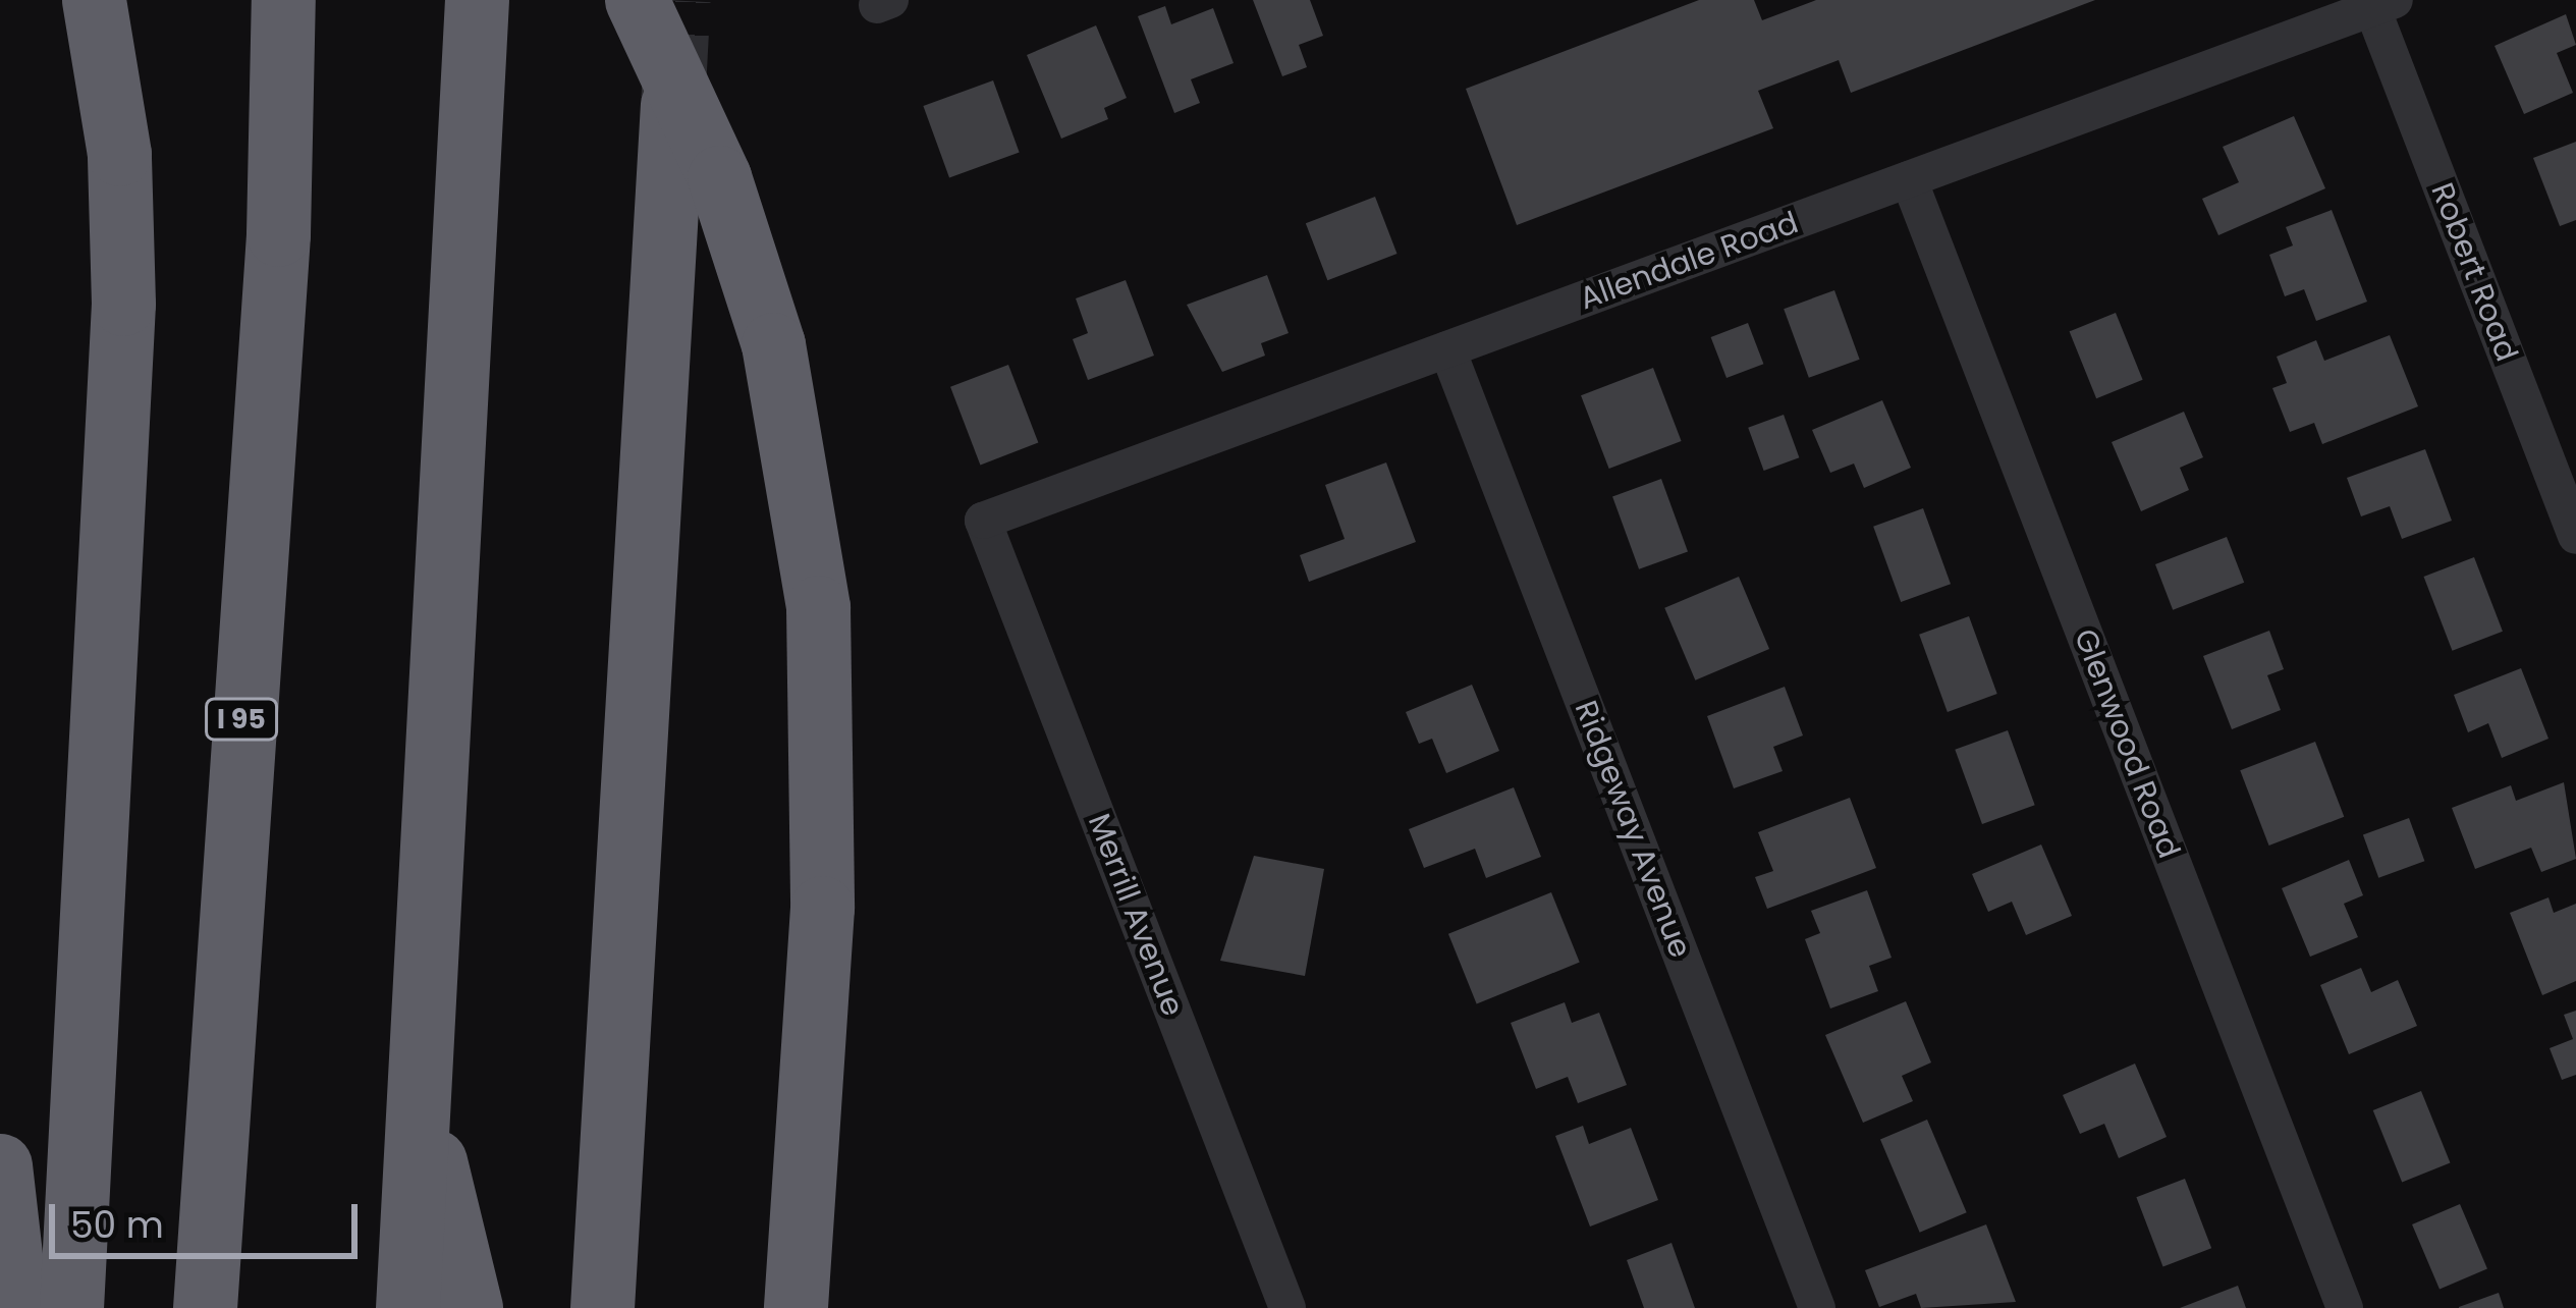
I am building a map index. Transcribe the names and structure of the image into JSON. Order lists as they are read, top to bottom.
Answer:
{
  "streets": {
    "highway": ["I 95"],
    "street": [
      "Allendale Road",
      "Robert Road",
      "Glenwood Road",
      "Ridgeway Avenue",
      "Merrill Avenue"
    ]
  },
  "crossings": [
    ["Allendale Road", "Robert Road"],
    ["Allendale Road", "Glenwood Road"],
    ["Allendale Road", "Ridgeway Avenue"],
    ["Allendale Road", "Merrill Avenue"]
  ],
  "scale_bar": "50 m"
}
